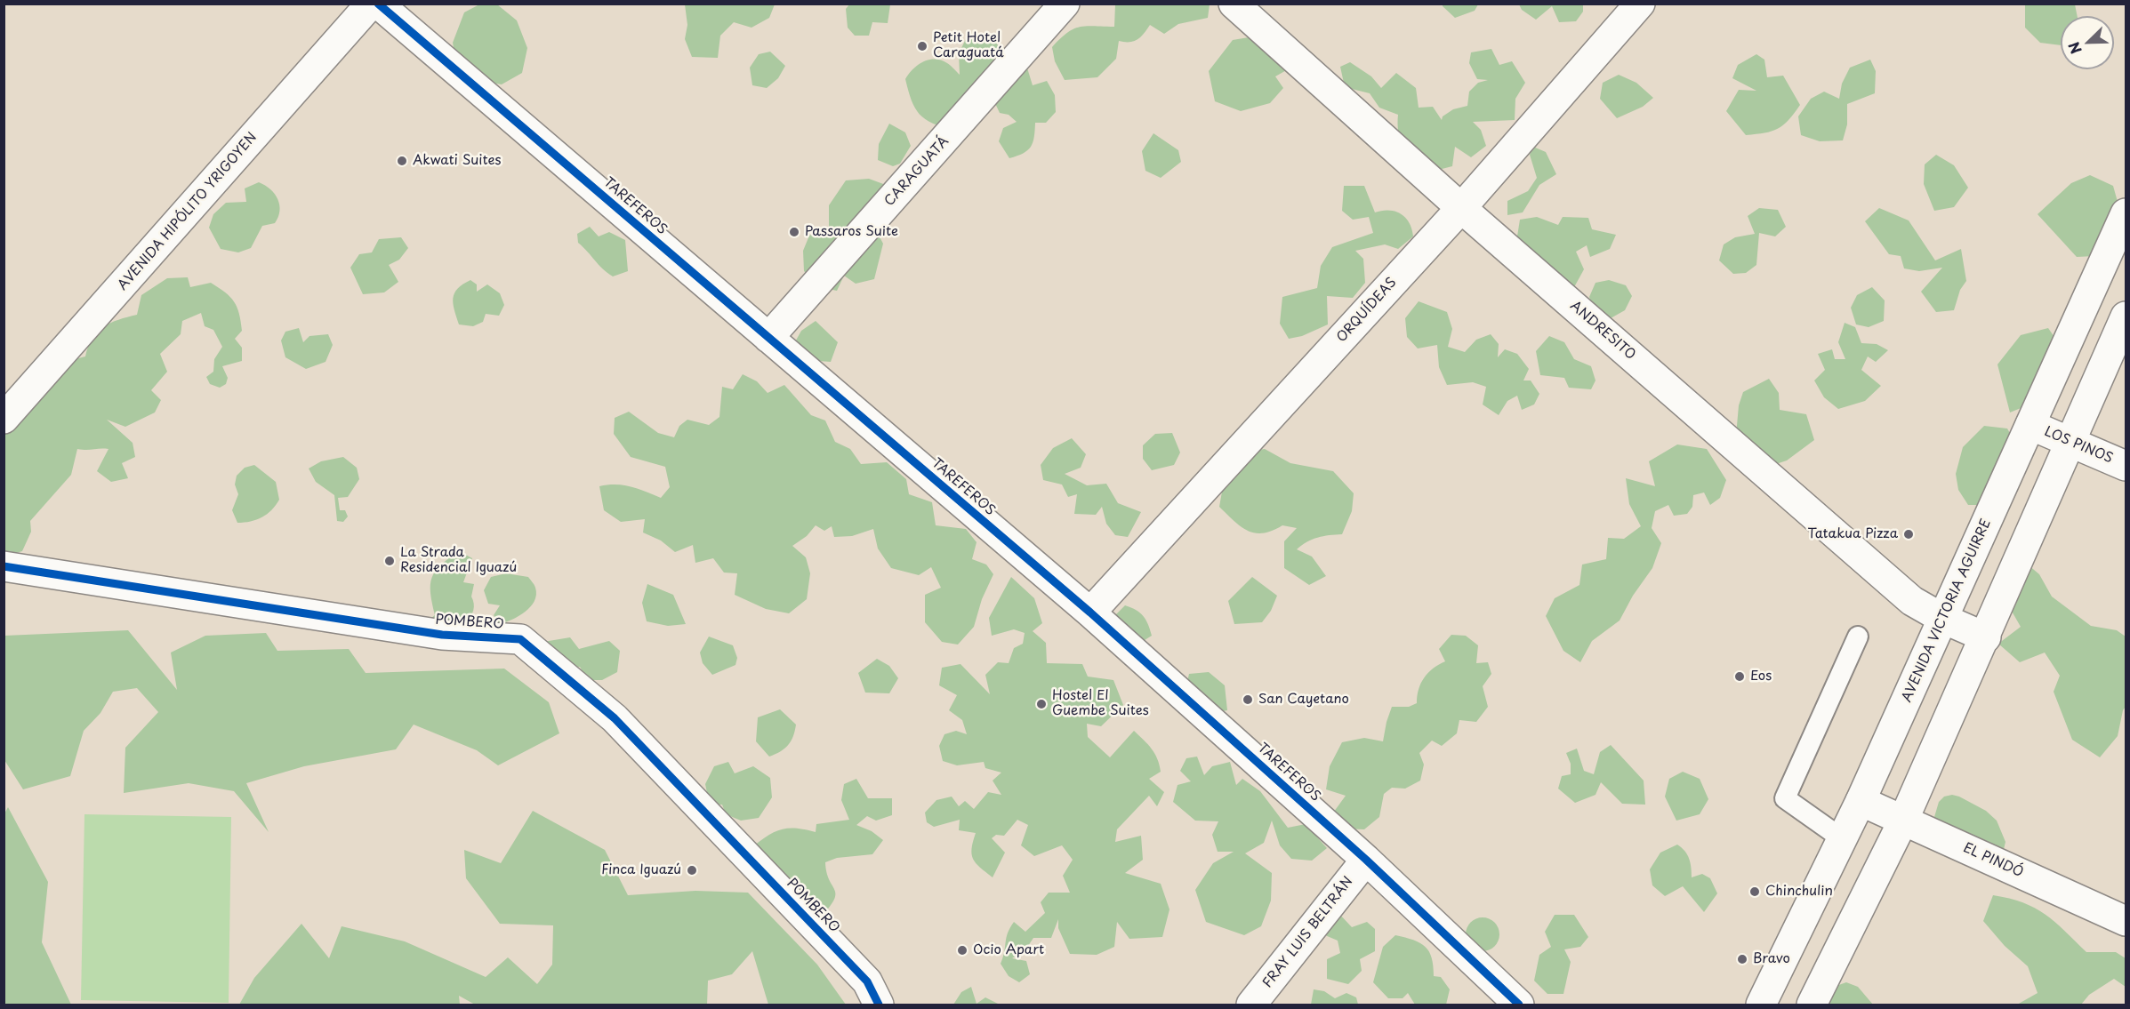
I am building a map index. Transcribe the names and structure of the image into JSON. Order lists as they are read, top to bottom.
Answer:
{
  "streets": {
    "street": [
      "CARAGUATÁ",
      "TAREFEROS",
      "AVENIDA HIPÓLITO YRIGOYEN",
      "ORQUÍDEAS",
      "ANDRESITO",
      "LOS PINOS",
      "AVENIDA VICTORIA AGUIRRE",
      "POMBERO",
      "EL PINDÓ",
      "FRAY LUIS BELTRÁN"
    ]
  },
  "crossings": [
    ["CARAGUATÁ", "TAREFEROS"],
    ["TAREFEROS", "ORQUÍDEAS"],
    ["TAREFEROS", "FRAY LUIS BELTRÁN"],
    ["ORQUÍDEAS", "ANDRESITO"],
    ["ANDRESITO", "AVENIDA VICTORIA AGUIRRE"],
    ["LOS PINOS", "AVENIDA VICTORIA AGUIRRE"],
    ["AVENIDA VICTORIA AGUIRRE", "EL PINDÓ"]
  ],
  "places": [
    "Petit Hotel Caraguatá",
    "Akwati Suites",
    "Passaros Suite",
    "Tatakua Pizza",
    "La Strada Residencial Iguazú",
    "Eos",
    "San Cayetano",
    "Hostel El Guembe Suites",
    "Finca Iguazú",
    "Chinchulin",
    "Ocio Apart",
    "Bravo"
  ],
  "north": "bottom left"
}
